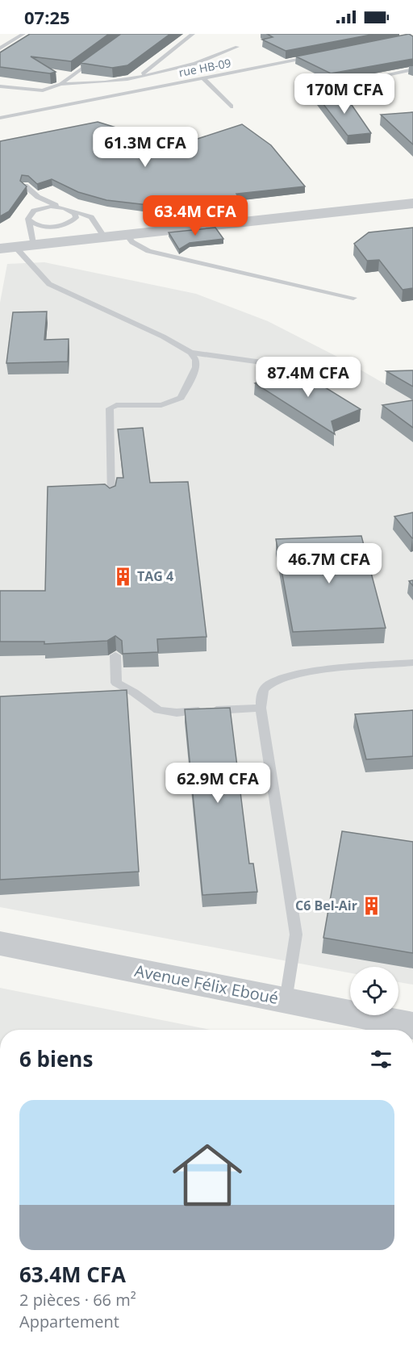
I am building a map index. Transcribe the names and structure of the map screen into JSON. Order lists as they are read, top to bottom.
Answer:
{
  "streets": {
    "street": ["Avenue Félix Eboué"],
    "lane": ["rue HB-09"]
  },
  "places": {
    "building": ["TAG 4", "C6 Bel-Air"]
  },
  "page": {
    "status": "07:25",
    "price": [
      "170M CFA",
      "61.3M CFA",
      "63.4M CFA",
      "87.4M CFA",
      "46.7M CFA",
      "62.9M CFA"
    ],
    "heading": "6 biens",
    "list": [
      {
        "name": "63.4M CFA",
        "note": "2 pièces · 66 m² · Appartement"
      }
    ]
  }
}
